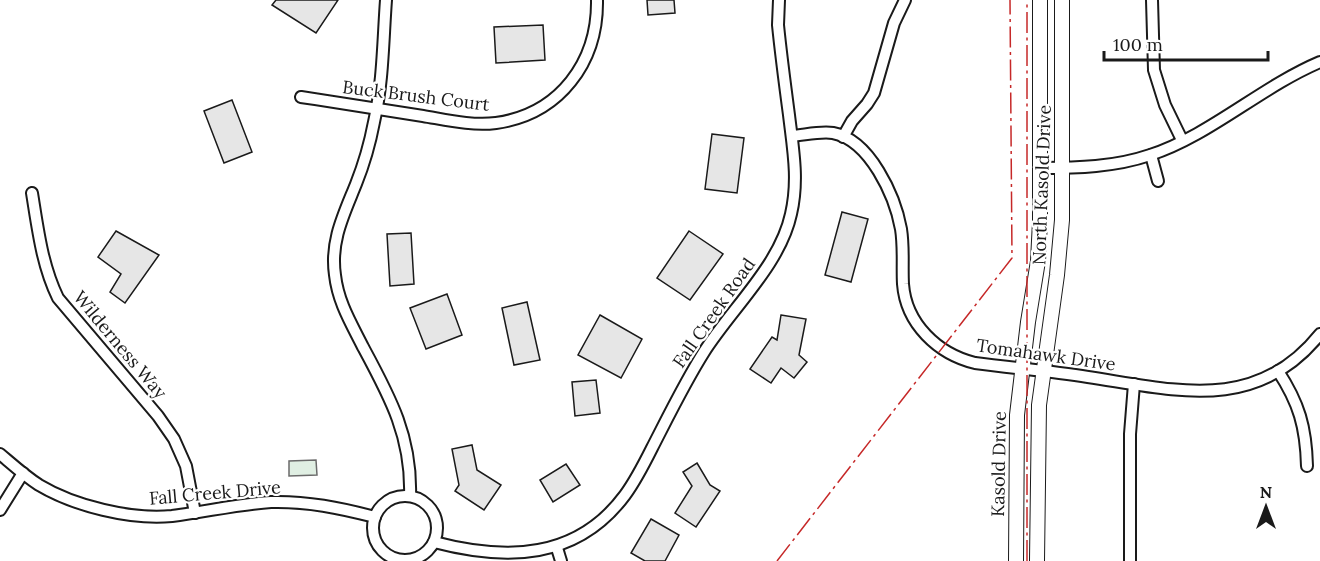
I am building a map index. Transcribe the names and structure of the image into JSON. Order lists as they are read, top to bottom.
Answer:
{
  "streets": {
    "main road": ["North Kasold Drive", "Kasold Drive"],
    "street": [
      "Buck Brush Court",
      "Fall Creek Road",
      "Wilderness Way",
      "Tomahawk Drive",
      "Fall Creek Drive"
    ]
  },
  "crossings": [
    ["North Kasold Drive", "Tomahawk Drive"],
    ["North Kasold Drive", "Kasold Drive"],
    ["Fall Creek Road", "Fall Creek Drive"],
    ["Wilderness Way", "Fall Creek Drive"],
    ["Tomahawk Drive", "Kasold Drive"]
  ],
  "scale_bar": "100 m",
  "north": "top"
}
